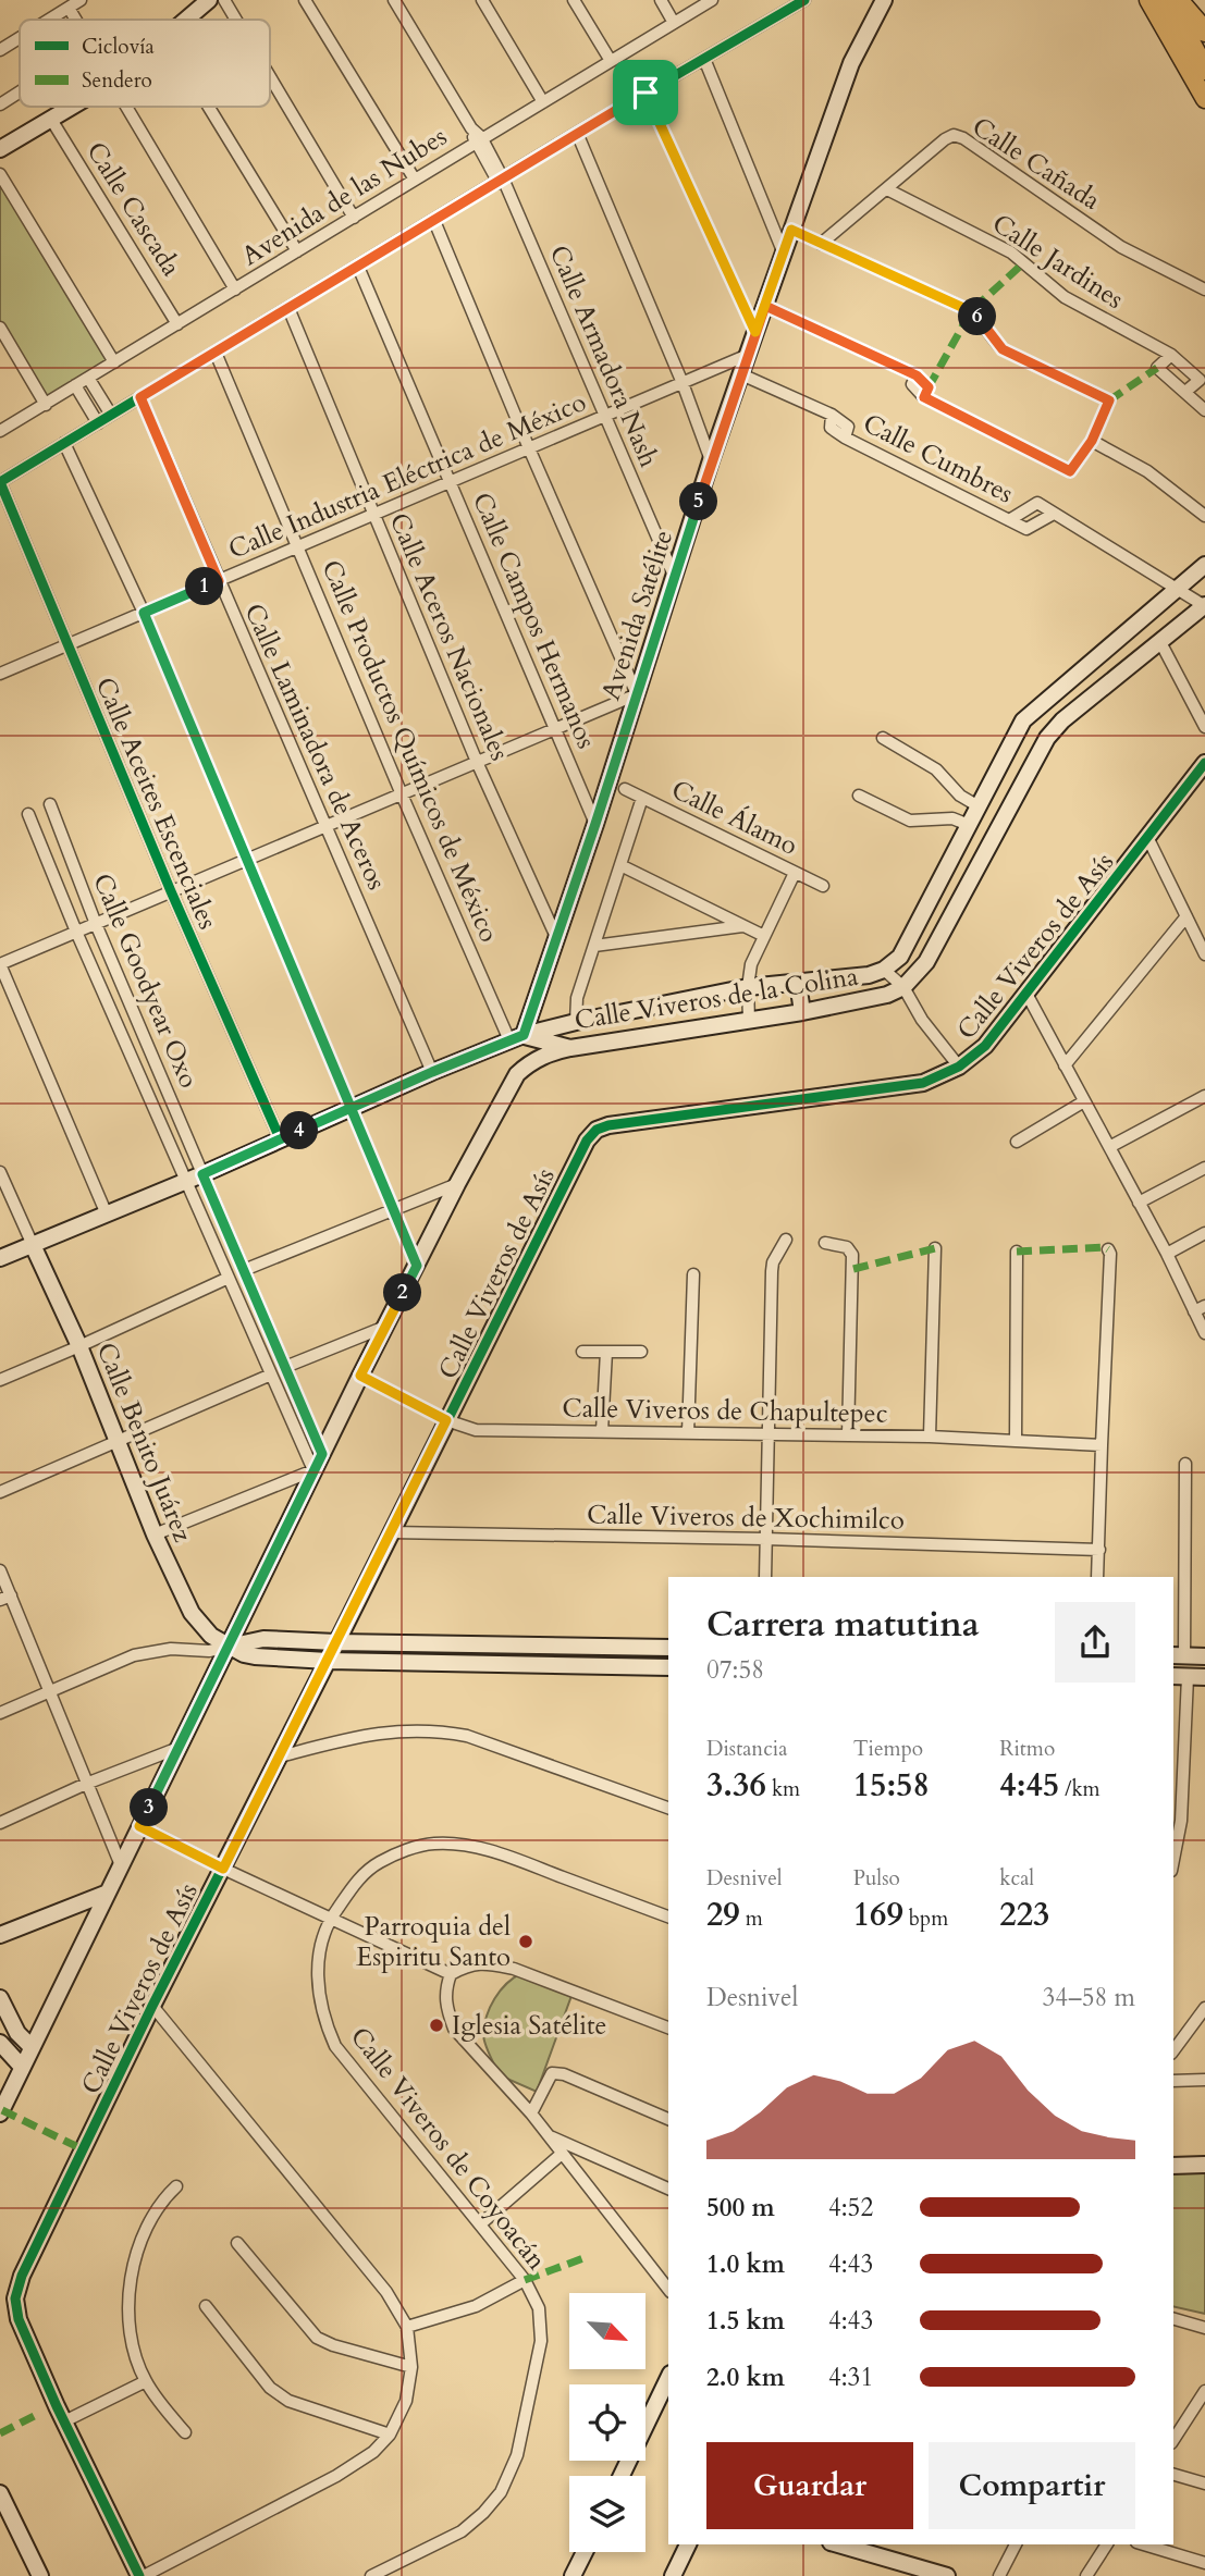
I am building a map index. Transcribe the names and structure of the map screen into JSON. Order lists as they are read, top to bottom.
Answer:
{
  "streets": {
    "street": [
      "Calle Cañada",
      "Avenida de las Nubes",
      "Calle Cascada",
      "Calle Jardines",
      "Calle Armadora Nash",
      "Calle Cumbres",
      "Calle Industria Eléctrica de México",
      "Avenida Satélite",
      "Calle Campos Hermanos",
      "Calle Aceros Nacionales",
      "Calle Laminadora de Aceros",
      "Calle Productos Químicos de México",
      "Calle Aceites Escenciales",
      "Calle Álamo",
      "Calle Viveros de Asís",
      "Calle Goodyear Oxo",
      "Calle Viveros de la Colina",
      "Calle Viveros de Chapultepec",
      "Calle Benito Juárez",
      "Calle Viveros de Xochimilco",
      "Calle Viveros de Coyoacán"
    ]
  },
  "crossings": [
    ["Calle Cañada", "Calle Jardines"],
    ["Avenida de las Nubes", "Calle Cascada"],
    ["Avenida de las Nubes", "Calle Armadora Nash"],
    ["Calle Armadora Nash", "Calle Industria Eléctrica de México"],
    ["Calle Armadora Nash", "Avenida Satélite"],
    ["Calle Cumbres", "Avenida Satélite"],
    ["Calle Cumbres", "Calle Viveros de la Colina"],
    ["Calle Industria Eléctrica de México", "Avenida Satélite"],
    ["Calle Industria Eléctrica de México", "Calle Campos Hermanos"],
    ["Calle Industria Eléctrica de México", "Calle Aceros Nacionales"],
    ["Calle Industria Eléctrica de México", "Calle Laminadora de Aceros"],
    ["Calle Industria Eléctrica de México", "Calle Productos Químicos de México"],
    ["Calle Industria Eléctrica de México", "Calle Aceites Escenciales"],
    ["Avenida Satélite", "Calle Campos Hermanos"],
    ["Avenida Satélite", "Calle Aceros Nacionales"],
    ["Avenida Satélite", "Calle Productos Químicos de México"],
    ["Avenida Satélite", "Calle Viveros de la Colina"],
    ["Calle Productos Químicos de México", "Calle Viveros de la Colina"],
    ["Calle Viveros de Asís", "Calle Viveros de Chapultepec"],
    ["Calle Viveros de Asís", "Calle Viveros de Xochimilco"]
  ],
  "places": ["Parroquia del Espiritu Santo", "Iglesia Satélite"],
  "legend": ["Ciclovía", "Sendero"],
  "north": "bottom right",
  "page": {
    "pins": [
      "6",
      "5",
      "1",
      "4",
      "2",
      "3"
    ],
    "heading": ["Carrera matutina", "07:58"],
    "stats": [
      ["Distancia", "3.36 km"],
      ["Tiempo", "15:58"],
      ["Ritmo", "4:45 /km"],
      ["Desnivel", "29 m"],
      ["Pulso", "169 bpm"],
      ["kcal", "223"]
    ],
    "chart": ["Desnivel", "34–58 m"],
    "list": [
      {
        "name": "500 m",
        "note": "4:52"
      },
      {
        "name": "1.0 km",
        "note": "4:43"
      },
      {
        "name": "1.5 km",
        "note": "4:43"
      },
      {
        "name": "2.0 km",
        "note": "4:31"
      }
    ],
    "buttons": ["Guardar", "Compartir"]
  }
}
